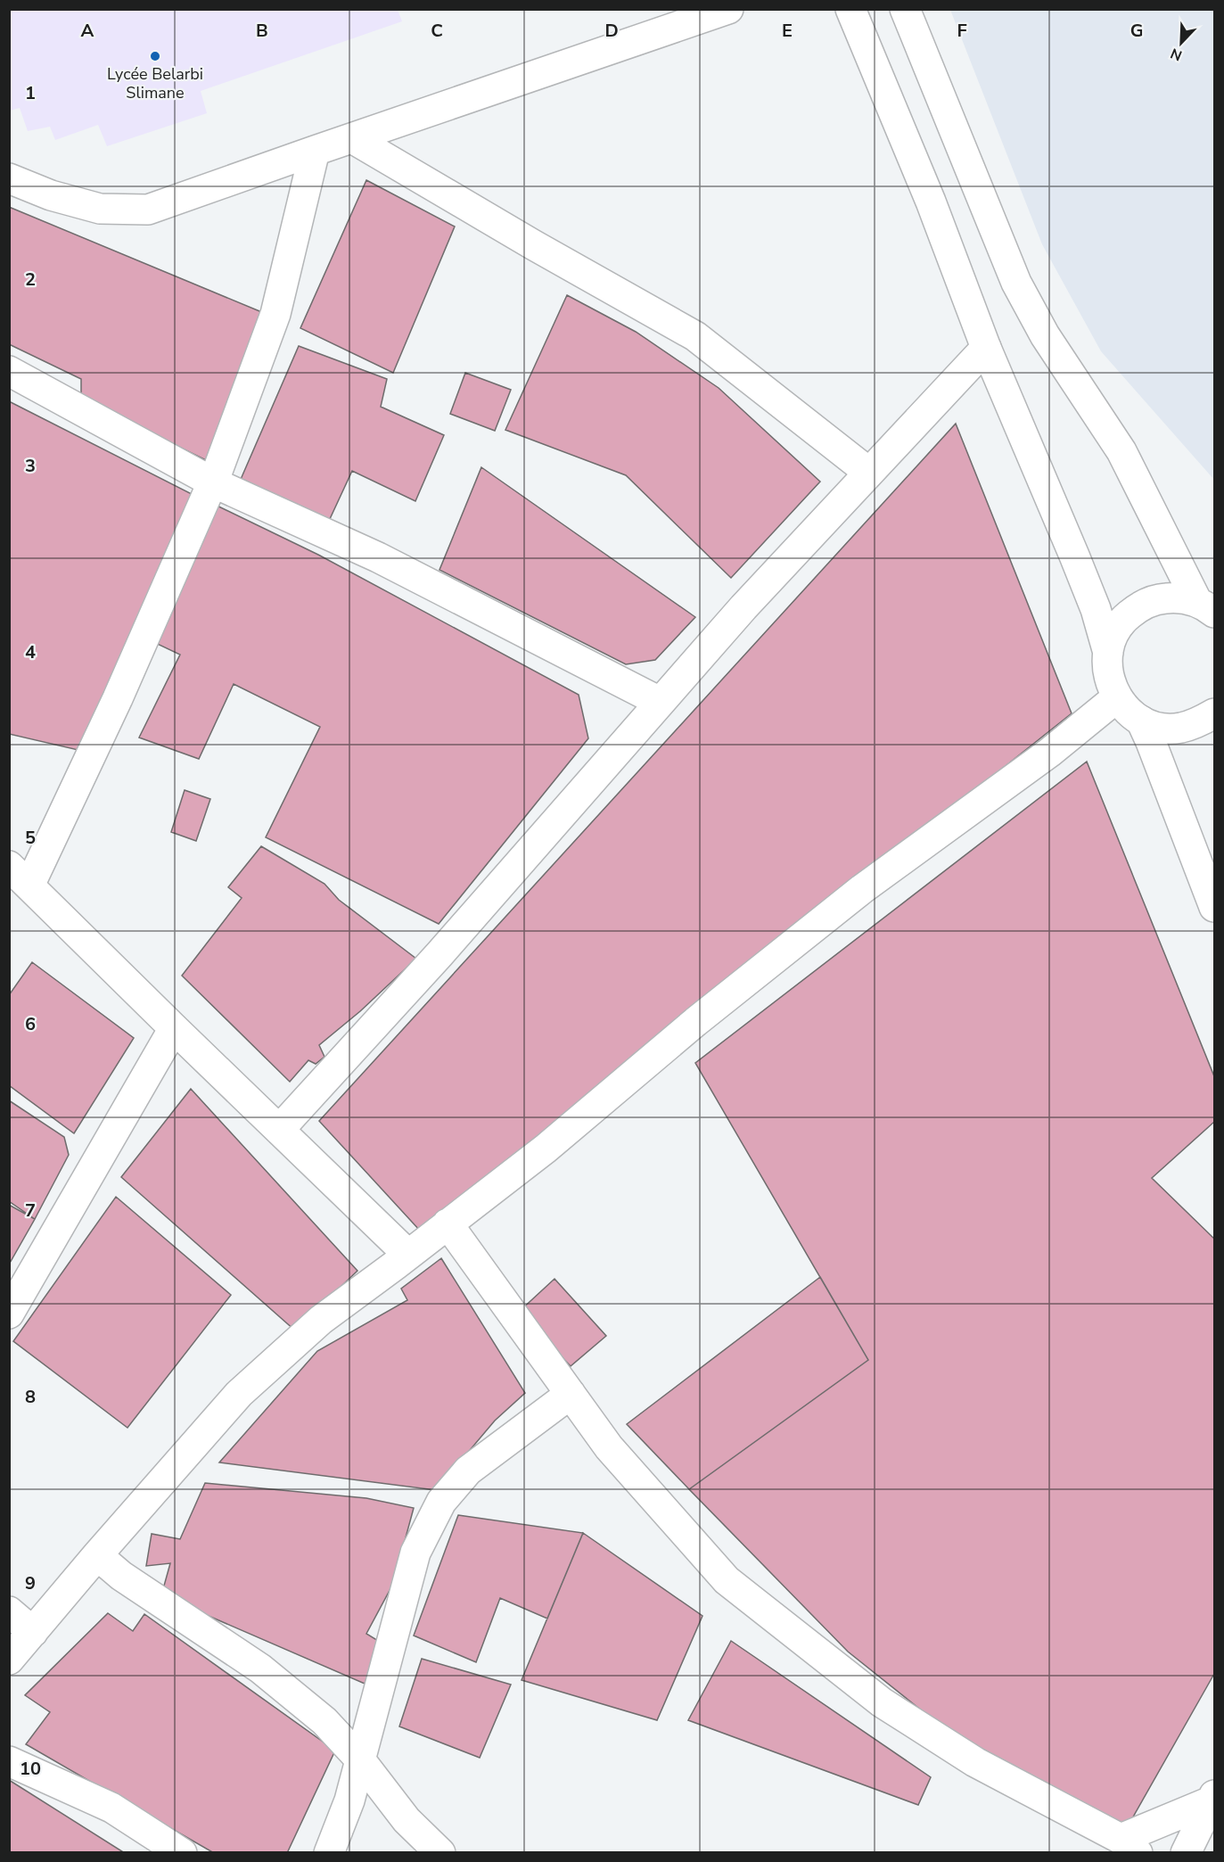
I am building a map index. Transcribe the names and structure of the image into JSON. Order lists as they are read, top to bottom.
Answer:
{
  "places": ["Lycée Belarbi Slimane"],
  "north": "bottom left",
  "grid": {
    "columns": [
      "A",
      "B",
      "C",
      "D",
      "E",
      "F",
      "G"
    ],
    "rows": [
      "1",
      "2",
      "3",
      "4",
      "5",
      "6",
      "7",
      "8",
      "9",
      "10"
    ]
  }
}
